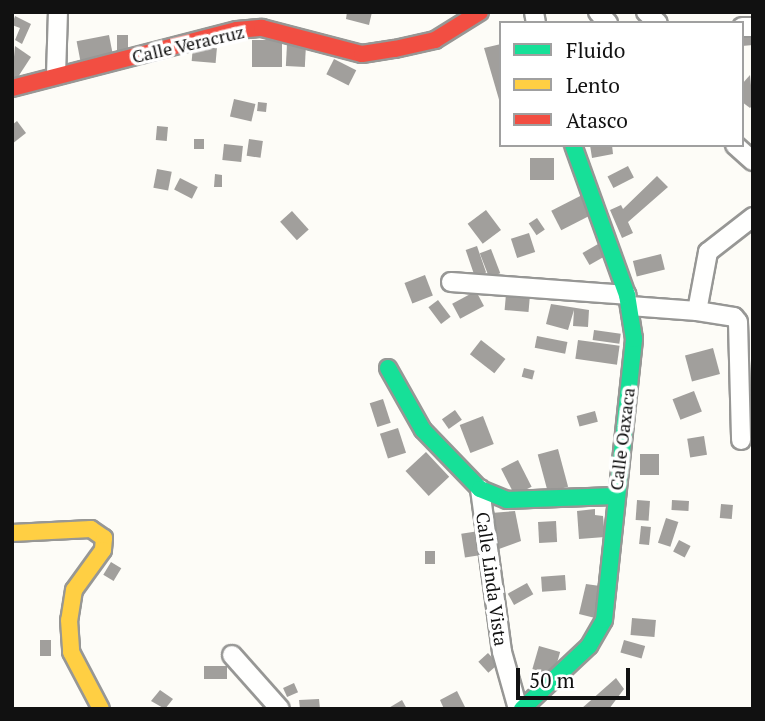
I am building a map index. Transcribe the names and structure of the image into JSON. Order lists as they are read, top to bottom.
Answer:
{
  "streets": {
    "street": ["Calle Veracruz", "Calle Oaxaca", "Calle Linda Vista"]
  },
  "crossings": [
    ["Calle Oaxaca", "Calle Linda Vista"]
  ],
  "legend": ["Fluido", "Lento", "Atasco"],
  "scale_bar": "50 m"
}
